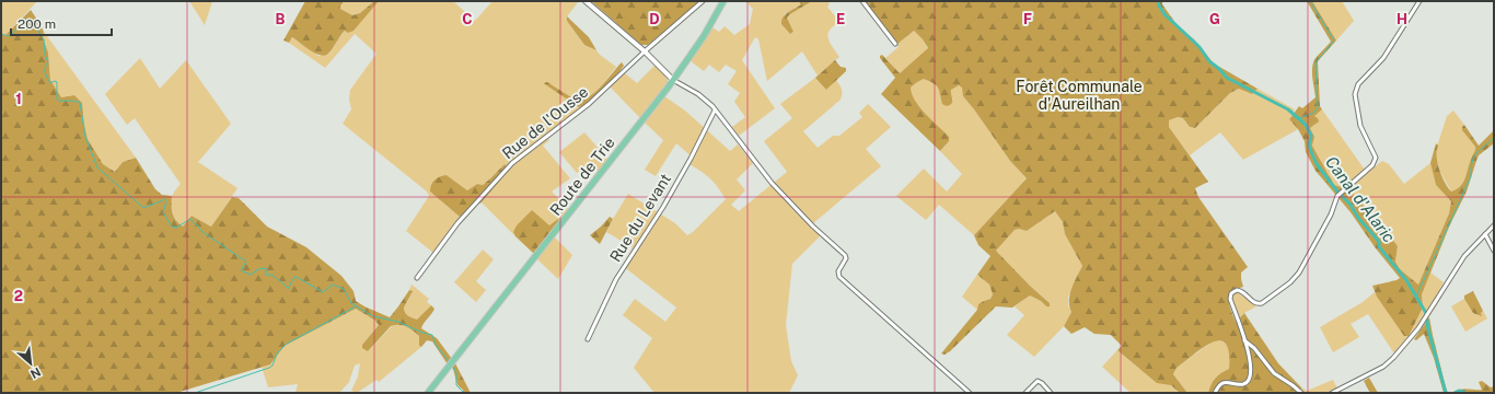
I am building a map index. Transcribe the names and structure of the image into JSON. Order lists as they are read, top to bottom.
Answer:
{
  "streets": {
    "main road": ["Route de Trie"],
    "street": ["Rue de l'Ousse", "Rue du Levant"]
  },
  "water": ["Canal d'Alaric"],
  "parks": ["Forêt Communale d'Aureilhan"],
  "scale_bar": "200 m",
  "north": "bottom right",
  "grid": {
    "columns": [
      "B",
      "C",
      "D",
      "E",
      "F",
      "G",
      "H"
    ],
    "rows": ["1", "2"]
  }
}
